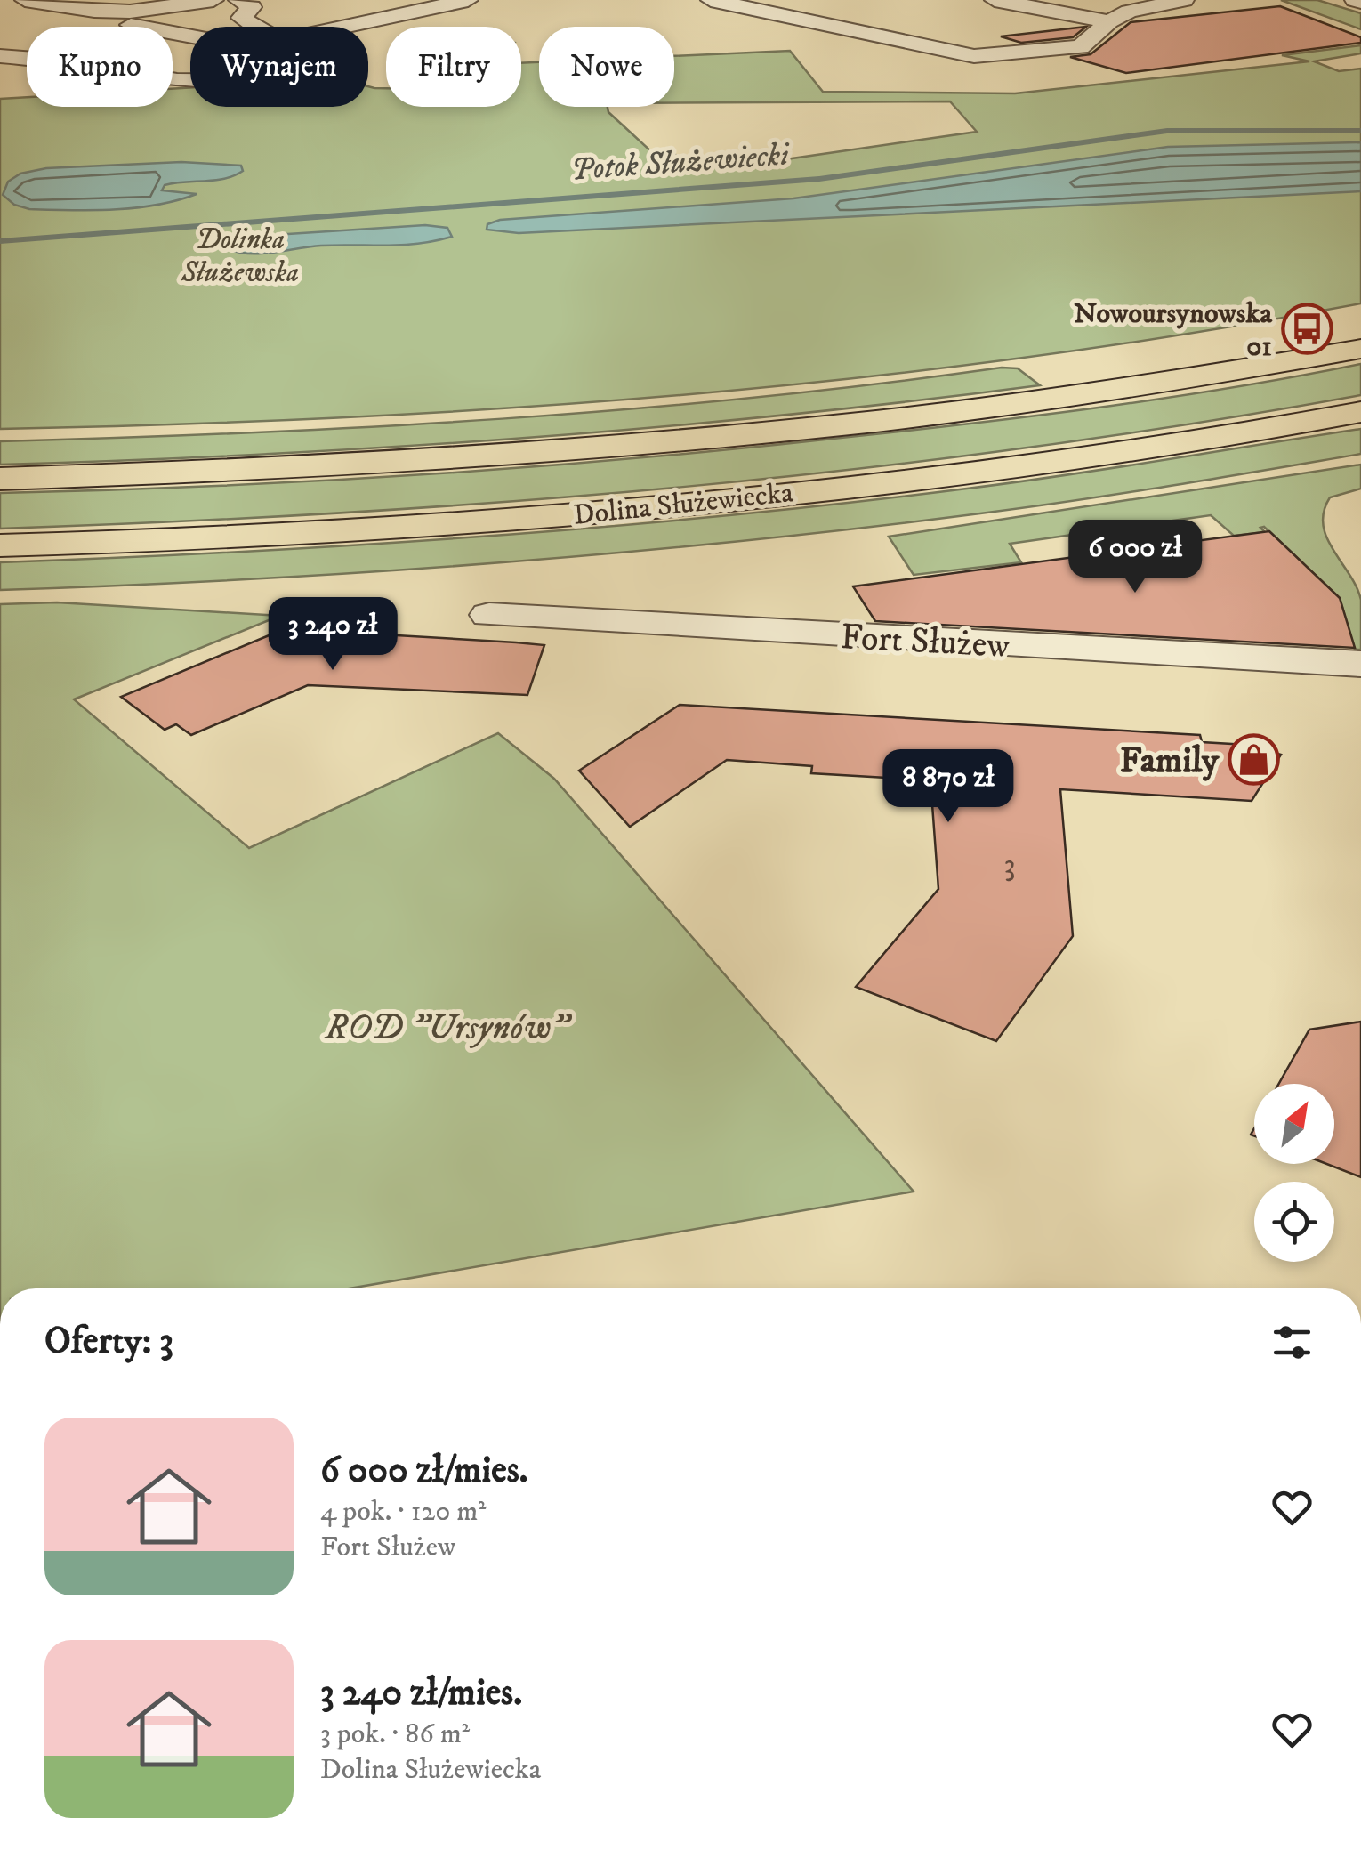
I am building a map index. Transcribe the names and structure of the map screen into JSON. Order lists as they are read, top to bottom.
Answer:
{
  "streets": {
    "main road": ["Dolina Służewiecka"],
    "street": ["Fort Służew"]
  },
  "water": ["Potok Służewiecki"],
  "parks": ["Dolinka Służewska", "ROD \"Ursynów\""],
  "places": {
    "bus stop": ["Nowoursynowska 01"],
    "shop": ["Family"]
  },
  "house_numbers": ["3"],
  "north": "top right",
  "page": {
    "chip": [
      "Kupno",
      "Wynajem",
      "Filtry",
      "Nowe"
    ],
    "price": ["6 000 zł", "3 240 zł", "8 870 zł"],
    "heading": "Oferty: 3",
    "list": [
      {
        "name": "6 000 zł/mies.",
        "note": "4 pok. · 120 m² · Fort Służew"
      },
      {
        "name": "3 240 zł/mies.",
        "note": "3 pok. · 86 m² · Dolina Służewiecka"
      }
    ]
  }
}
